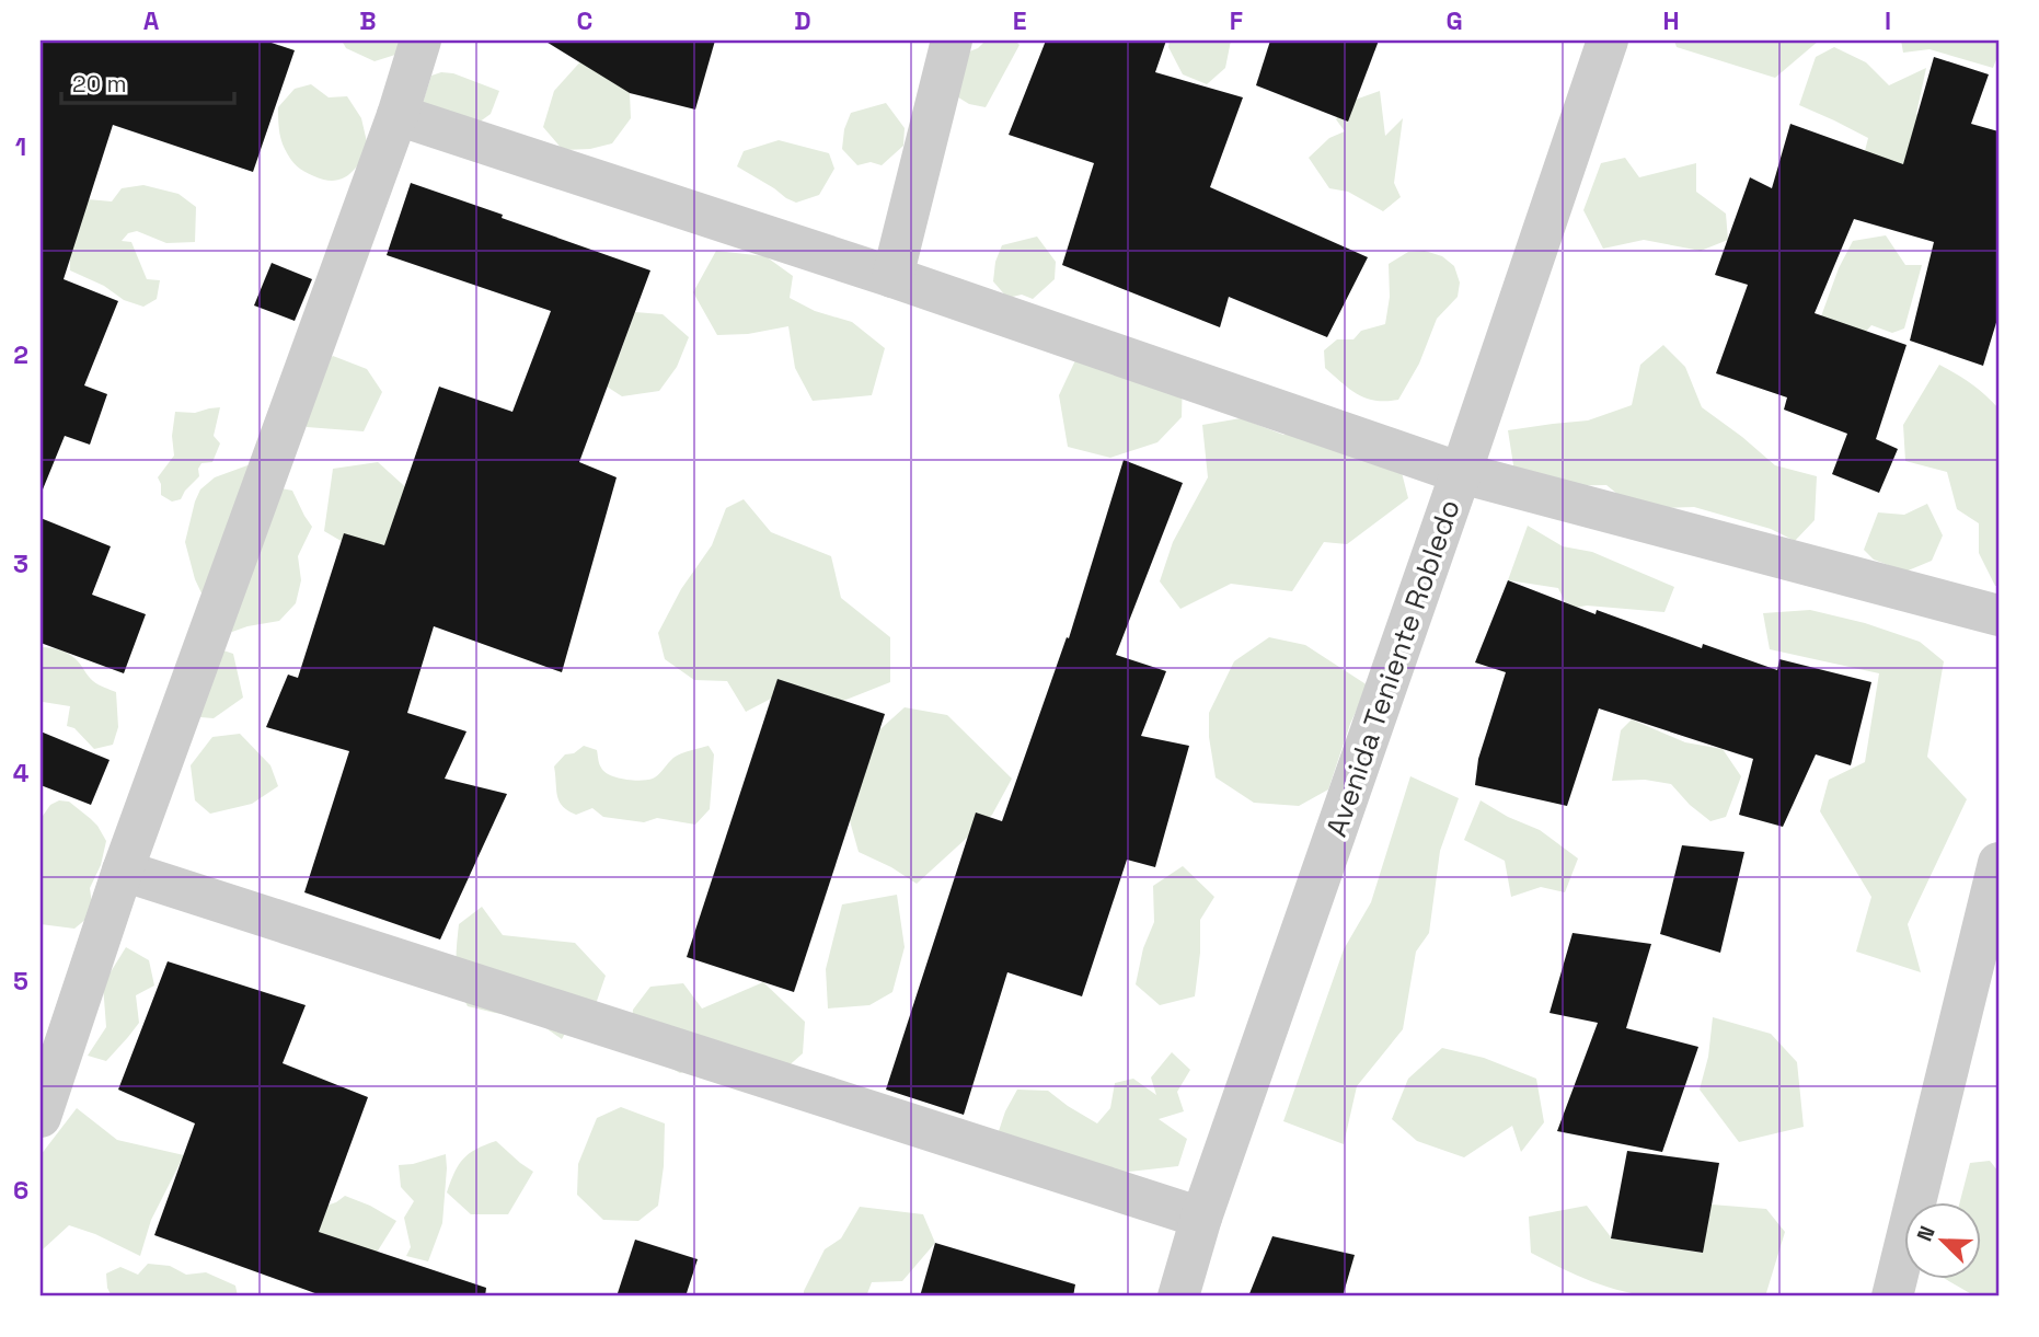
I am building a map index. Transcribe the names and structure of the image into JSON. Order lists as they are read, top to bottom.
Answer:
{
  "streets": {
    "street": ["Avenida Teniente Robledo"]
  },
  "scale_bar": "20 m",
  "north": "top left",
  "grid": {
    "columns": [
      "A",
      "B",
      "C",
      "D",
      "E",
      "F",
      "G",
      "H",
      "I"
    ],
    "rows": [
      "1",
      "2",
      "3",
      "4",
      "5",
      "6"
    ]
  }
}
